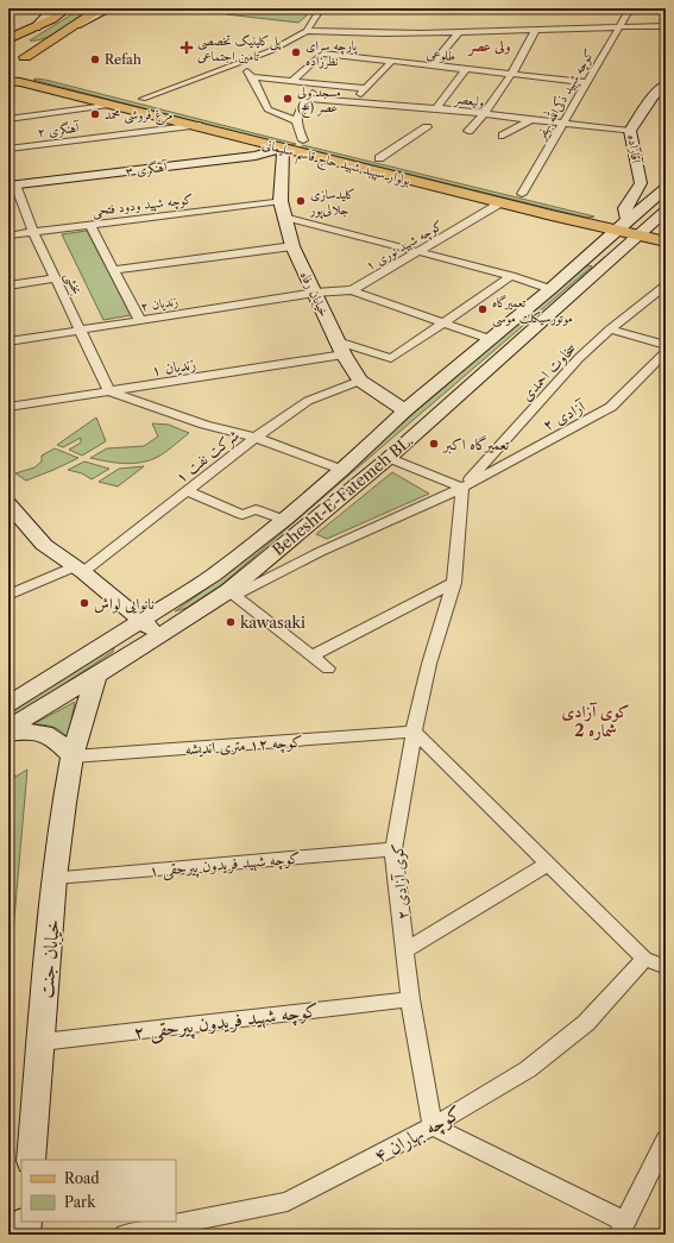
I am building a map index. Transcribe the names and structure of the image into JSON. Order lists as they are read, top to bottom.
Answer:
{
  "streets": {
    "main road": [
      "آقازاده",
      "بولوار سپهبد شهید حاج قاسم سلیمانی",
      "آهنگری ۳",
      "خیابان رفاه",
      "Behesht-E-Fatemeh BL.",
      "خیابان جنت"
    ],
    "street": [
      "طلوعی",
      "کوچه شهید ذکی‌الله بهفر",
      "ولیعصر",
      "آهنگری ۲",
      "کوچه شهید ودود فتحی",
      "کوچه شهید نوری ۱",
      "بخشی",
      "زندیان ۲",
      "زندیان ۱",
      "سخاوت احمدی",
      "آزادی ۲",
      "شرکت نفت ۱",
      "کوچه ۱۲ متری اندیشه",
      "کوچه شهید فریدون پیرحقی ۱",
      "کوی آزادی ۲",
      "کوچه شهید فریدون پیرحقی ۲",
      "کوچه بهاران ۴"
    ]
  },
  "crossings": [
    ["طلوعی", "کوچه شهید ذکی‌الله بهفر"],
    ["کوچه شهید ذکی‌الله بهفر", "ولیعصر"],
    ["کوچه شهید ذکی‌الله بهفر", "بولوار سپهبد شهید حاج قاسم سلیمانی"],
    ["ولیعصر", "آقازاده"],
    ["آهنگری ۲", "بولوار سپهبد شهید حاج قاسم سلیمانی"],
    ["آقازاده", "بولوار سپهبد شهید حاج قاسم سلیمانی"],
    ["آقازاده", "Behesht-E-Fatemeh BL."],
    ["بولوار سپهبد شهید حاج قاسم سلیمانی", "آهنگری ۳"],
    ["بولوار سپهبد شهید حاج قاسم سلیمانی", "کوچه شهید نوری ۱"],
    ["بولوار سپهبد شهید حاج قاسم سلیمانی", "خیابان رفاه"],
    ["بولوار سپهبد شهید حاج قاسم سلیمانی", "Behesht-E-Fatemeh BL."],
    ["آهنگری ۳", "بخشی"],
    ["آهنگری ۳", "خیابان رفاه"],
    ["کوچه شهید ودود فتحی", "بخشی"],
    ["کوچه شهید ودود فتحی", "خیابان رفاه"],
    ["کوچه شهید نوری ۱", "خیابان رفاه"],
    ["کوچه شهید نوری ۱", "زندیان ۲"],
    ["بخشی", "زندیان ۲"],
    ["بخشی", "زندیان ۱"],
    ["خیابان رفاه", "زندیان ۲"],
    ["خیابان رفاه", "زندیان ۱"],
    ["خیابان رفاه", "شرکت نفت ۱"],
    ["خیابان رفاه", "Behesht-E-Fatemeh BL."],
    ["سخاوت احمدی", "آزادی ۲"],
    ["سخاوت احمدی", "کوی آزادی ۲"],
    ["آزادی ۲", "Behesht-E-Fatemeh BL."],
    ["آزادی ۲", "کوی آزادی ۲"],
    ["Behesht-E-Fatemeh BL.", "خیابان جنت"],
    ["کوچه ۱۲ متری اندیشه", "کوی آزادی ۲"],
    ["کوچه ۱۲ متری اندیشه", "خیابان جنت"],
    ["کوچه شهید فریدون پیرحقی ۱", "کوی آزادی ۲"],
    ["کوچه شهید فریدون پیرحقی ۱", "خیابان جنت"],
    ["کوی آزادی ۲", "کوچه شهید فریدون پیرحقی ۲"],
    ["کوی آزادی ۲", "کوچه بهاران ۴"],
    ["خیابان جنت", "کوچه شهید فریدون پیرحقی ۲"]
  ],
  "districts": ["ولی عصر", "کوی آزادی شماره 2"],
  "places": {
    "health": ["پلی‌کلینیک تخصصی تامین اجتماعی"],
    "other": [
      "پارچه‌ سرای نظرزاده",
      "Refah",
      "مسجد ولی عصر (عج)",
      "مرغ فروشی محمد",
      "کلیدسازی جلالی‌پور",
      "تعمیرگاه موتورسیکلت موسی",
      "تعمیرگاه اکبر",
      "نانوایی لواش",
      "kawasaki"
    ]
  },
  "legend": ["Road", "Park"]
}
